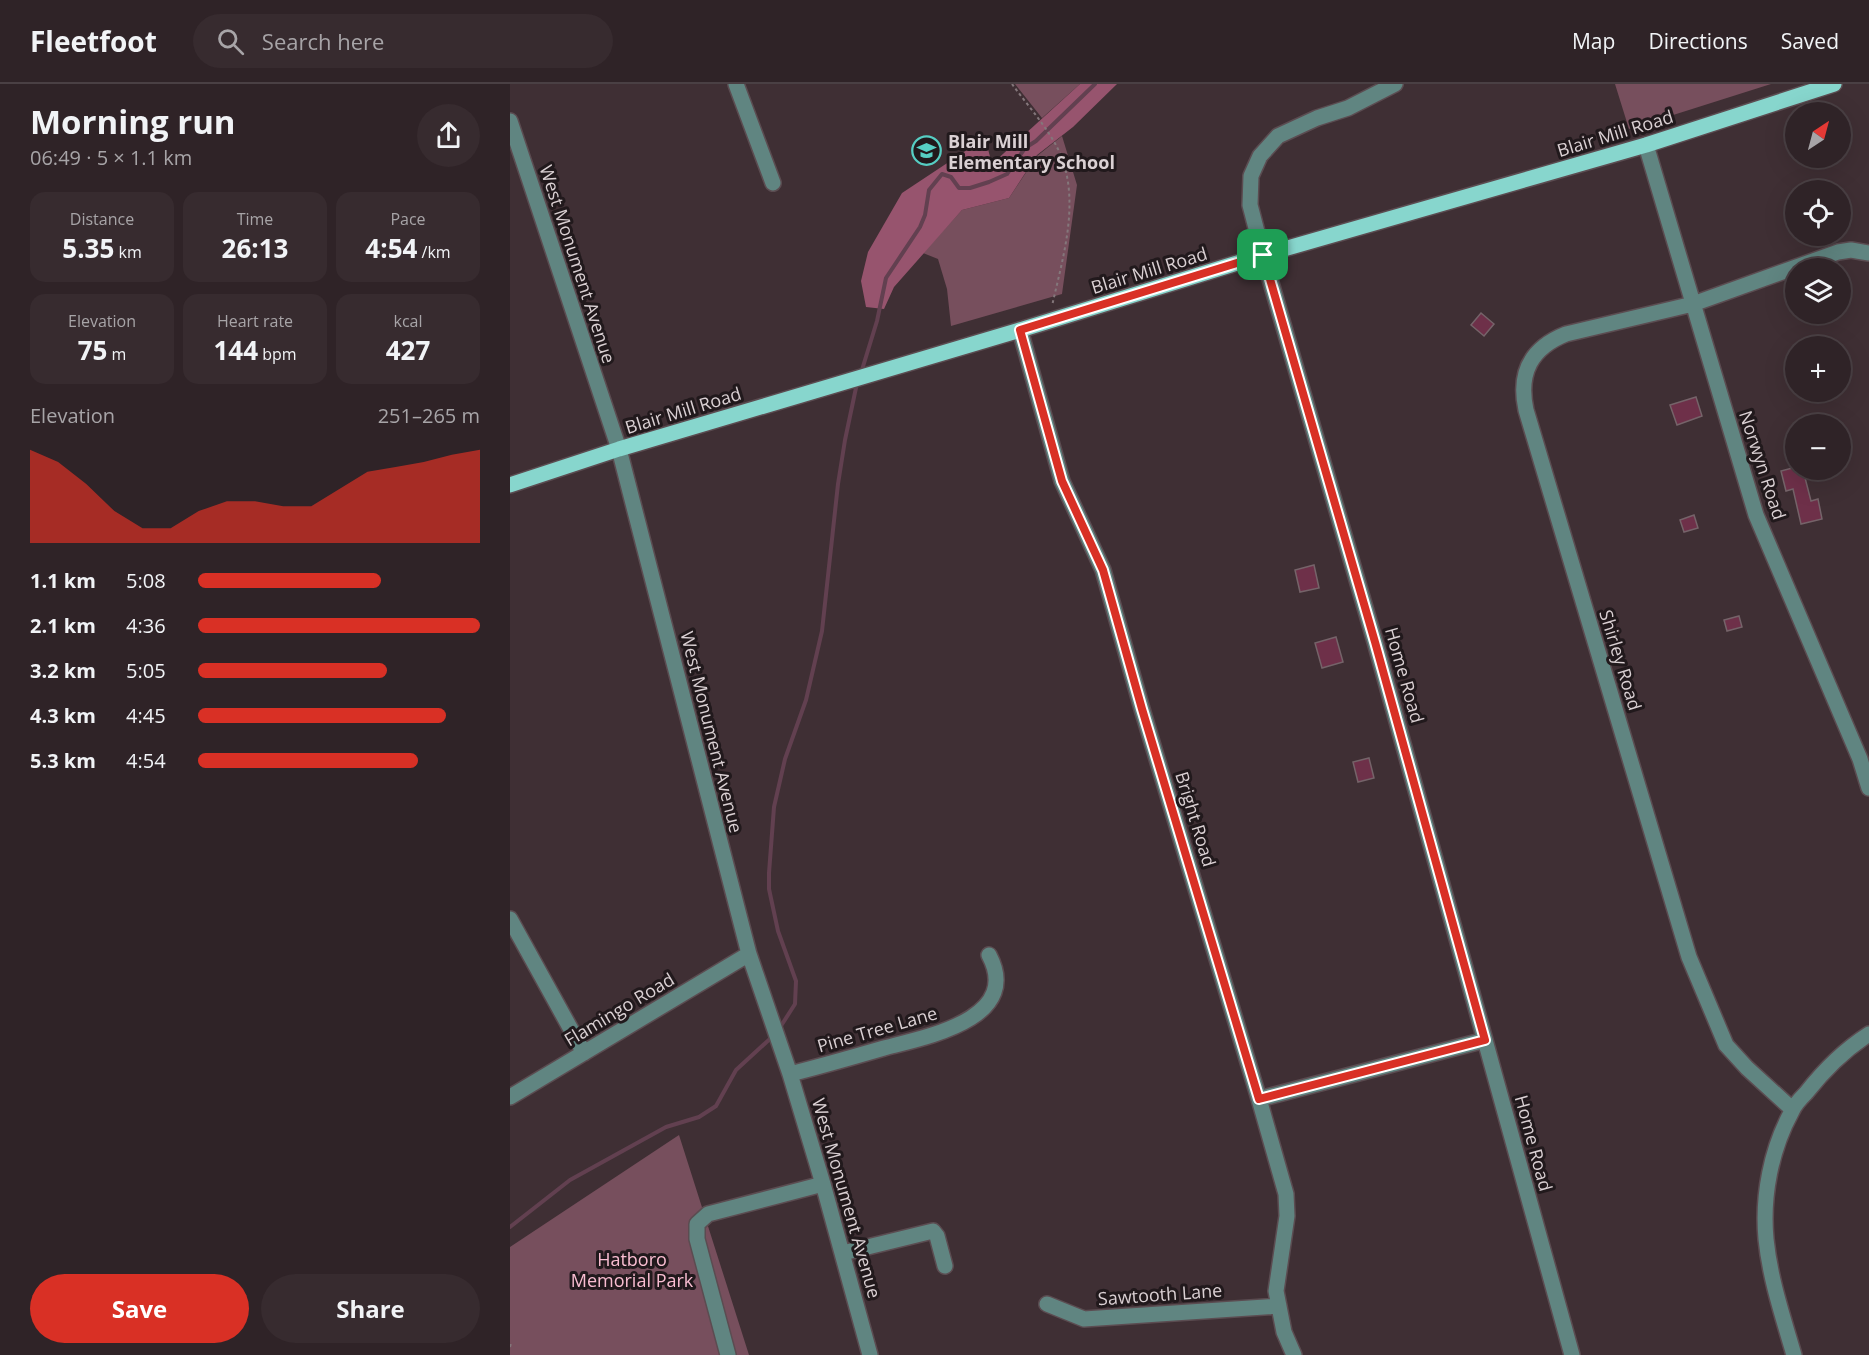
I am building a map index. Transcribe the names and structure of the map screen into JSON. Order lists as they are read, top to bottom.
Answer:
{
  "streets": {
    "main road": ["Blair Mill Road"],
    "street": [
      "West Monument Avenue",
      "Norwyn Road",
      "Shirley Road",
      "Home Road",
      "Bright Road",
      "Flamingo Road",
      "Pine Tree Lane",
      "Sawtooth Lane"
    ]
  },
  "crossings": [
    ["Blair Mill Road", "West Monument Avenue"],
    ["Blair Mill Road", "Norwyn Road"],
    ["Blair Mill Road", "Home Road"],
    ["Blair Mill Road", "Bright Road"],
    ["West Monument Avenue", "Flamingo Road"],
    ["West Monument Avenue", "Pine Tree Lane"],
    ["Norwyn Road", "Shirley Road"],
    ["Bright Road", "Sawtooth Lane"]
  ],
  "parks": ["Hatboro Memorial Park"],
  "places": {
    "school or university": ["Blair Mill Elementary School"]
  },
  "north": "top right",
  "page": {
    "header": "Fleetfoot",
    "search": "Search here",
    "nav": ["Map", "Directions", "Saved"],
    "heading": ["Morning run", "06:49 · 5 × 1.1 km"],
    "map_buttons": ["+", "−"],
    "stats": [
      ["Distance", "5.35 km"],
      ["Time", "26:13"],
      ["Pace", "4:54 /km"],
      ["Elevation", "75 m"],
      ["Heart rate", "144 bpm"],
      ["kcal", "427"]
    ],
    "chart": ["Elevation", "251–265 m"],
    "list": [
      {
        "name": "1.1 km",
        "note": "5:08"
      },
      {
        "name": "2.1 km",
        "note": "4:36"
      },
      {
        "name": "3.2 km",
        "note": "5:05"
      },
      {
        "name": "4.3 km",
        "note": "4:45"
      },
      {
        "name": "5.3 km",
        "note": "4:54"
      }
    ],
    "buttons": ["Save", "Share"]
  }
}
